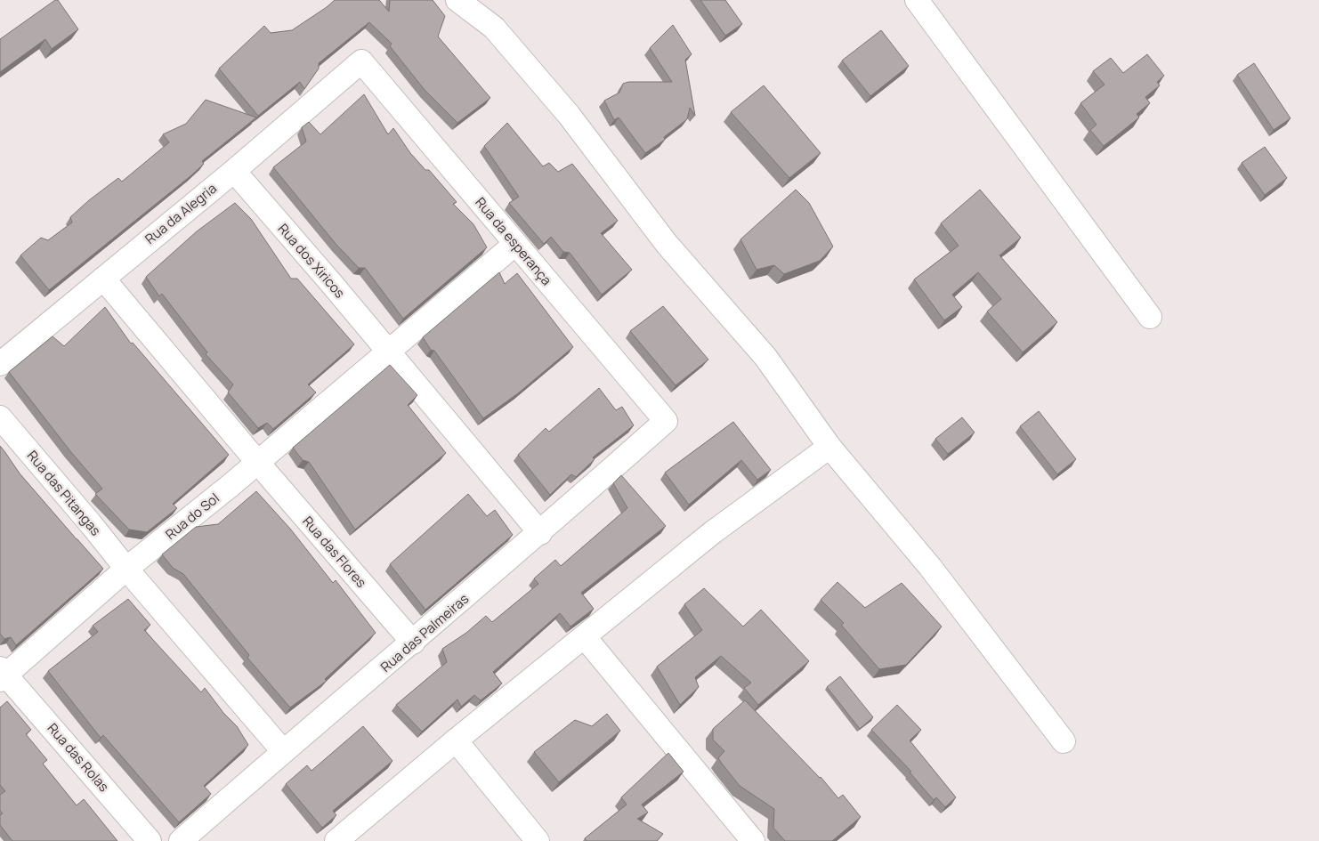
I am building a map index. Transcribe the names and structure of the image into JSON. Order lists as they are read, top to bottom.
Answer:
{
  "streets": {
    "street": [
      "Rua da Alegria",
      "Rua da esperança",
      "Rua dos Xiricos",
      "Rua das Pitangas",
      "Rua do Sol",
      "Rua das Flores",
      "Rua das Palmeiras",
      "Rua das Rolas"
    ]
  },
  "crossings": [
    ["Rua da Alegria", "Rua da esperança"],
    ["Rua da Alegria", "Rua dos Xiricos"],
    ["Rua da Alegria", "Rua das Flores"],
    ["Rua da esperança", "Rua do Sol"],
    ["Rua da esperança", "Rua das Palmeiras"],
    ["Rua dos Xiricos", "Rua do Sol"],
    ["Rua dos Xiricos", "Rua das Palmeiras"],
    ["Rua das Pitangas", "Rua do Sol"],
    ["Rua das Pitangas", "Rua das Palmeiras"],
    ["Rua do Sol", "Rua das Flores"],
    ["Rua do Sol", "Rua das Rolas"],
    ["Rua das Flores", "Rua das Palmeiras"]
  ]
}
